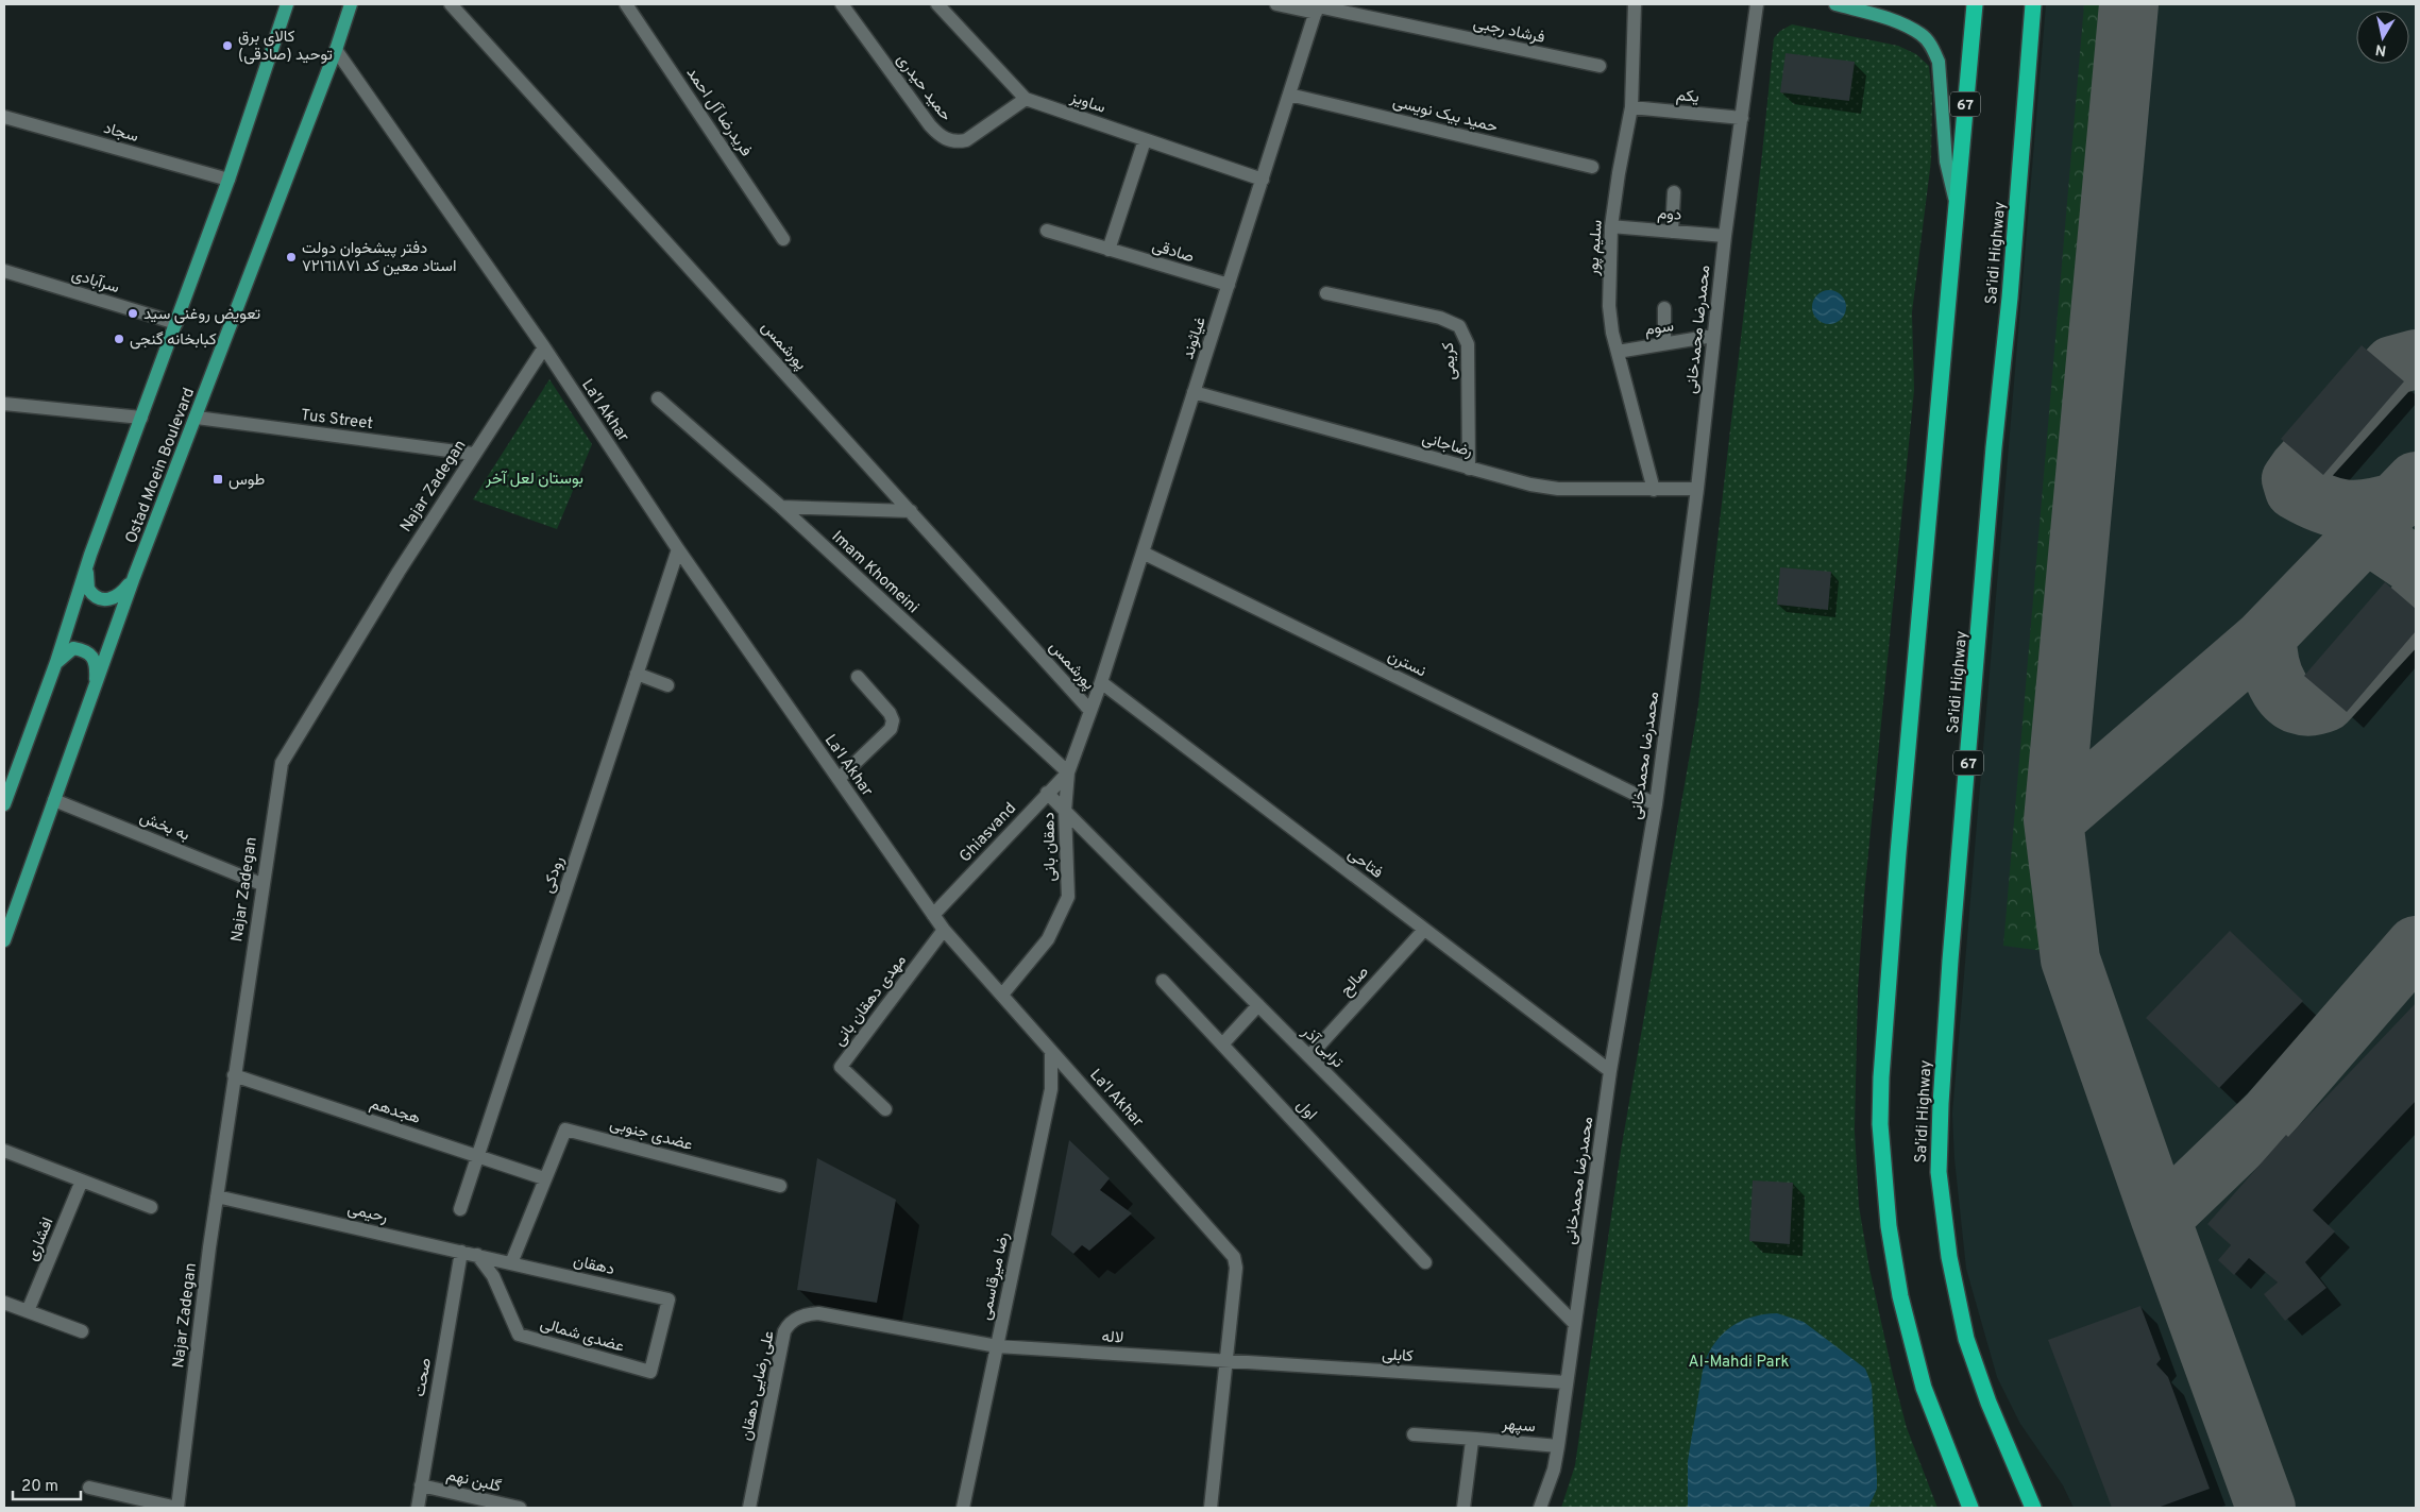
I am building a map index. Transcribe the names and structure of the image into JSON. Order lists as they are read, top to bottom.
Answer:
{
  "streets": {
    "highway": ["67", "Sa'idi Highway"],
    "main road": ["Ostad Moein Boulevard"],
    "street": [
      "فرشاد رجبی",
      "حمید حیدری",
      "یکم",
      "ساویز",
      "فریدرضا آل احمد",
      "حمید بیک نویسی",
      "سجاد",
      "دوم",
      "سلیم پور",
      "صادقی",
      "سرآبادی",
      "سوم",
      "محمدرضا محمدخانی",
      "غیاثوند",
      "پورشمس",
      "کریمی",
      "La'l Akhar",
      "Tus Street",
      "رضاجانی",
      "Najar Zadegan",
      "Imam Khomeini",
      "نسترن",
      "به بخش",
      "Ghiasvand",
      "دهقان بانی",
      "فتاحی",
      "رودکی",
      "صالح",
      "مهدی دهقان بانی",
      "ترابی آذر",
      "اول",
      "هجدهم",
      "عضدی جنوبی",
      "رحیمی",
      "افشاری",
      "دهقان",
      "رضا میرقاسمی",
      "عضدی شمالی",
      "لاله",
      "کابلی",
      "صحت",
      "علی رضایی دهقان",
      "سپهر",
      "گلبن نهم"
    ]
  },
  "crossings": [
    ["فرشاد رجبی", "غیاثوند"],
    ["حمید حیدری", "ساویز"],
    ["یکم", "سلیم پور"],
    ["یکم", "محمدرضا محمدخانی"],
    ["ساویز", "غیاثوند"],
    ["حمید بیک نویسی", "غیاثوند"],
    ["سجاد", "Ostad Moein Boulevard"],
    ["دوم", "سلیم پور"],
    ["دوم", "محمدرضا محمدخانی"],
    ["سلیم پور", "سوم"],
    ["سلیم پور", "رضاجانی"],
    ["صادقی", "غیاثوند"],
    ["سرآبادی", "Ostad Moein Boulevard"],
    ["محمدرضا محمدخانی", "رضاجانی"],
    ["محمدرضا محمدخانی", "نسترن"],
    ["محمدرضا محمدخانی", "فتاحی"],
    ["محمدرضا محمدخانی", "ترابی آذر"],
    ["محمدرضا محمدخانی", "کابلی"],
    ["محمدرضا محمدخانی", "سپهر"],
    ["غیاثوند", "رضاجانی"],
    ["غیاثوند", "نسترن"],
    ["غیاثوند", "دهقان بانی"],
    ["غیاثوند", "فتاحی"],
    ["پورشمس", "دهقان بانی"],
    ["کریمی", "رضاجانی"],
    ["La'l Akhar", "Ostad Moein Boulevard"],
    ["La'l Akhar", "Najar Zadegan"],
    ["La'l Akhar", "Ghiasvand"],
    ["La'l Akhar", "دهقان بانی"],
    ["La'l Akhar", "رودکی"],
    ["La'l Akhar", "مهدی دهقان بانی"],
    ["La'l Akhar", "رضا میرقاسمی"],
    ["La'l Akhar", "لاله"],
    ["La'l Akhar", "کابلی"],
    ["Tus Street", "Ostad Moein Boulevard"],
    ["Tus Street", "Najar Zadegan"],
    ["Ostad Moein Boulevard", "به بخش"],
    ["Najar Zadegan", "به بخش"],
    ["Najar Zadegan", "هجدهم"],
    ["Najar Zadegan", "رحیمی"],
    ["Imam Khomeini", "Ghiasvand"],
    ["Imam Khomeini", "دهقان بانی"],
    ["Ghiasvand", "دهقان بانی"],
    ["Ghiasvand", "ترابی آذر"],
    ["دهقان بانی", "فتاحی"],
    ["دهقان بانی", "ترابی آذر"],
    ["فتاحی", "صالح"],
    ["رودکی", "هجدهم"],
    ["صالح", "ترابی آذر"],
    ["هجدهم", "عضدی جنوبی"],
    ["رحیمی", "دهقان"],
    ["رحیمی", "عضدی شمالی"],
    ["رحیمی", "صحت"],
    ["دهقان", "عضدی شمالی"],
    ["رضا میرقاسمی", "لاله"],
    ["رضا میرقاسمی", "علی رضایی دهقان"],
    ["لاله", "کابلی"],
    ["لاله", "علی رضایی دهقان"],
    ["صحت", "گلبن نهم"]
  ],
  "parks": ["بوستان لعل آخر", "Al-Mahdi Park"],
  "places": {
    "other": [
      "کالای برق توحید (صادقی)",
      "دفتر پيشخوان دولت استاد معين كد ٧٢١٦١٨٧١",
      "تعویض روغنی سید",
      "کبابخانه گنجی"
    ],
    "transit": ["طوس"]
  },
  "scale_bar": "20 m",
  "north": "bottom"
}
